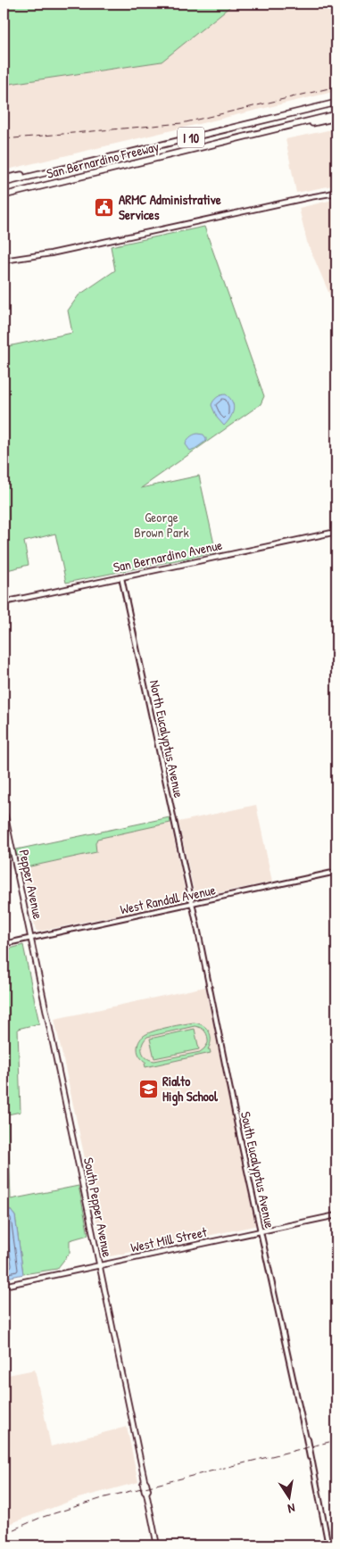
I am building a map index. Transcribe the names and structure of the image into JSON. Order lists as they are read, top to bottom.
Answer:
{
  "streets": {
    "highway": ["I 10", "San Bernardino Freeway"],
    "main road": [
      "San Bernardino Avenue",
      "Pepper Avenue",
      "South Pepper Avenue",
      "West Mill Street"
    ],
    "street": ["North Eucalyptus Avenue", "West Randall Avenue", "South Eucalyptus Avenue"]
  },
  "crossings": [
    ["San Bernardino Avenue", "North Eucalyptus Avenue"],
    ["North Eucalyptus Avenue", "West Randall Avenue"],
    ["North Eucalyptus Avenue", "South Eucalyptus Avenue"],
    ["Pepper Avenue", "West Randall Avenue"],
    ["Pepper Avenue", "South Pepper Avenue"],
    ["West Randall Avenue", "South Eucalyptus Avenue"],
    ["West Randall Avenue", "South Pepper Avenue"],
    ["South Eucalyptus Avenue", "West Mill Street"],
    ["South Pepper Avenue", "West Mill Street"]
  ],
  "parks": ["George Brown Park"],
  "places": {
    "public building": ["ARMC Administrative Services"],
    "school or university": ["Rialto High School"]
  },
  "north": "bottom"
}
